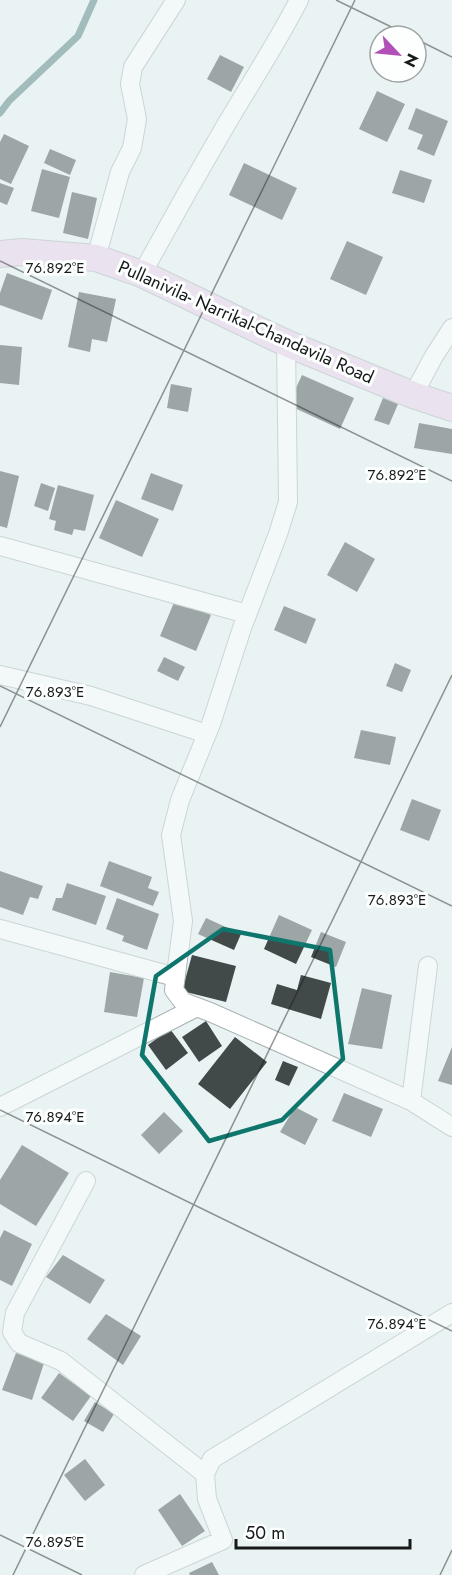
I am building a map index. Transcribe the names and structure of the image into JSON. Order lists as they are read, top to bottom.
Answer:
{
  "streets": {
    "street": ["Pullanivila- Narrikal-Chandavila Road"]
  },
  "scale_bar": "50 m",
  "north": "bottom right",
  "coordinates": [
    "76.892°E",
    "76.893°E",
    "76.894°E",
    "76.895°E"
  ]
}
